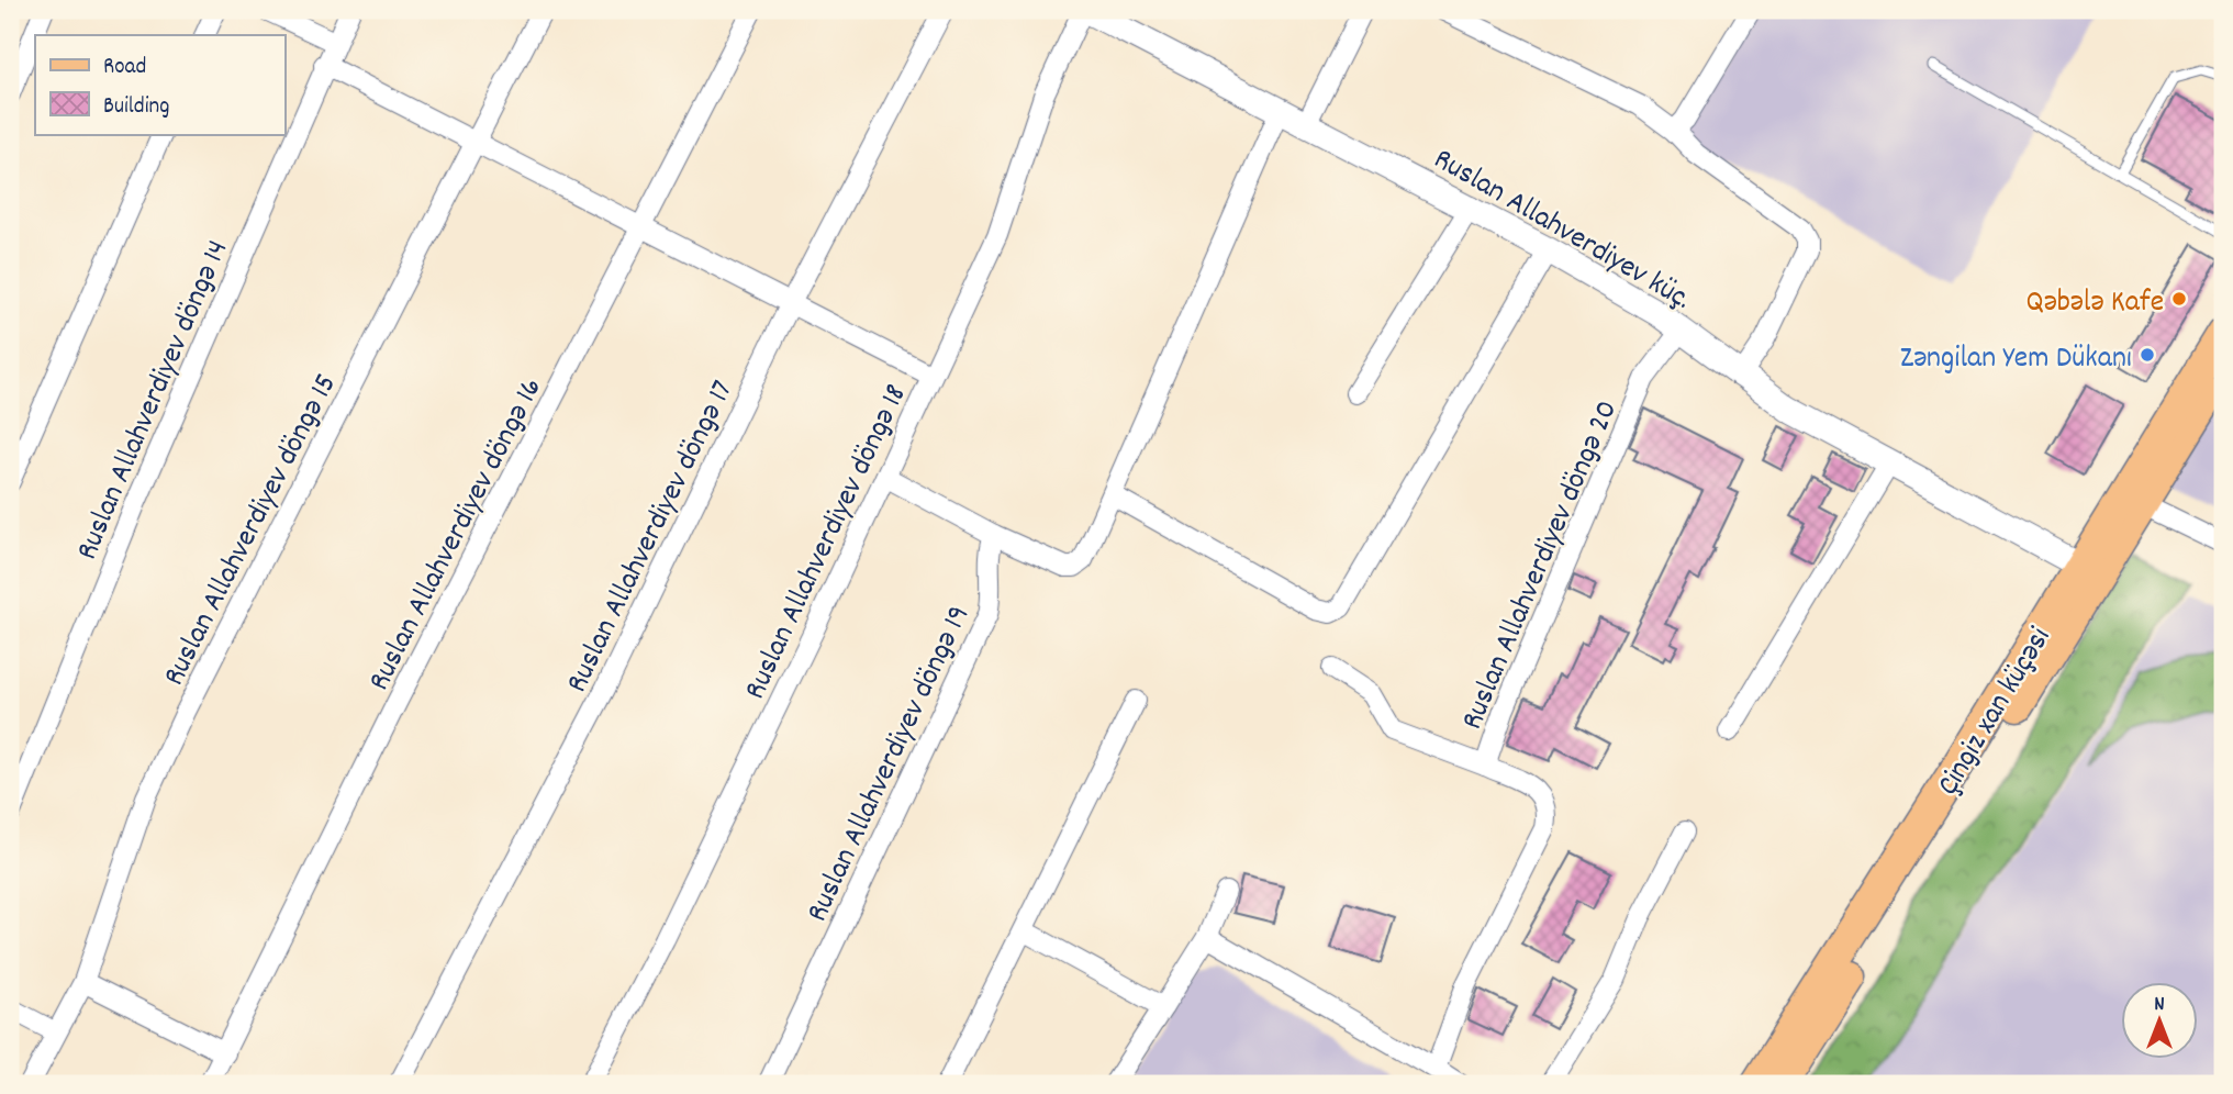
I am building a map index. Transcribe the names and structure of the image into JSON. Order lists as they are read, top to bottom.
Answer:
{
  "streets": {
    "main road": ["Çingiz xan küçəsi"],
    "street": [
      "Ruslan Allahverdiyev küç.",
      "Ruslan Allahverdiyev döngə 14",
      "Ruslan Allahverdiyev döngə 15",
      "Ruslan Allahverdiyev döngə 16",
      "Ruslan Allahverdiyev döngə 17",
      "Ruslan Allahverdiyev döngə 18",
      "Ruslan Allahverdiyev döngə 20",
      "Ruslan Allahverdiyev döngə 19"
    ]
  },
  "crossings": [
    ["Ruslan Allahverdiyev küç.", "Ruslan Allahverdiyev döngə 18"],
    ["Ruslan Allahverdiyev küç.", "Ruslan Allahverdiyev döngə 20"],
    ["Ruslan Allahverdiyev küç.", "Çingiz xan küçəsi"]
  ],
  "places": ["Qəbələ Kafe", "Zəngilan Yem Dükanı"],
  "legend": ["Road", "Building"],
  "north": "top"
}
